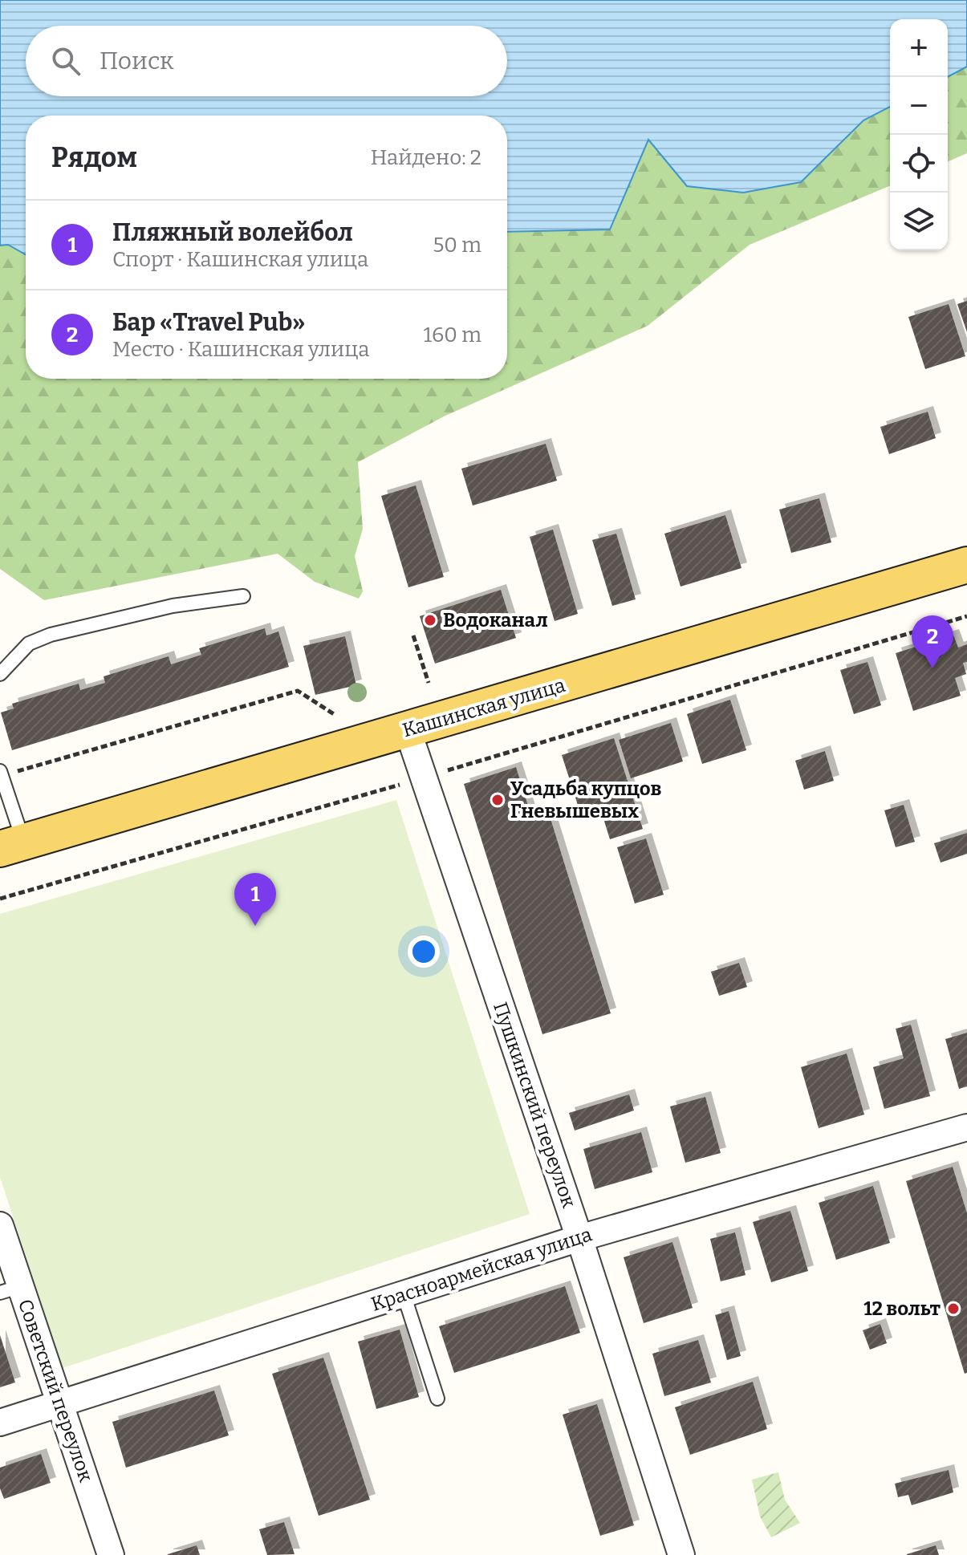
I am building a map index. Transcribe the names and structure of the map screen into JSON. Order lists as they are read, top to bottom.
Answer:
{
  "streets": {
    "main road": ["Кашинская улица"],
    "street": ["Пушкинский переулок", "Красноармейская улица", "Советский переулок"]
  },
  "crossings": [
    ["Кашинская улица", "Пушкинский переулок"],
    ["Пушкинский переулок", "Красноармейская улица"],
    ["Красноармейская улица", "Советский переулок"]
  ],
  "places": ["Водоканал", "Усадьба купцов Гневышевых", "12 вольт"],
  "page": {
    "map_buttons": ["+", "−"],
    "search": "Поиск",
    "heading": ["Рядом", "Найдено: 2"],
    "list": [
      {
        "mark": "1",
        "name": "Пляжный волейбол",
        "note": "Спорт · Кашинская улица",
        "value": "50 m"
      },
      {
        "mark": "2",
        "name": "Бар «Travel Pub»",
        "note": "Место · Кашинская улица",
        "value": "160 m"
      }
    ],
    "pins": ["2", "1"]
  }
}
